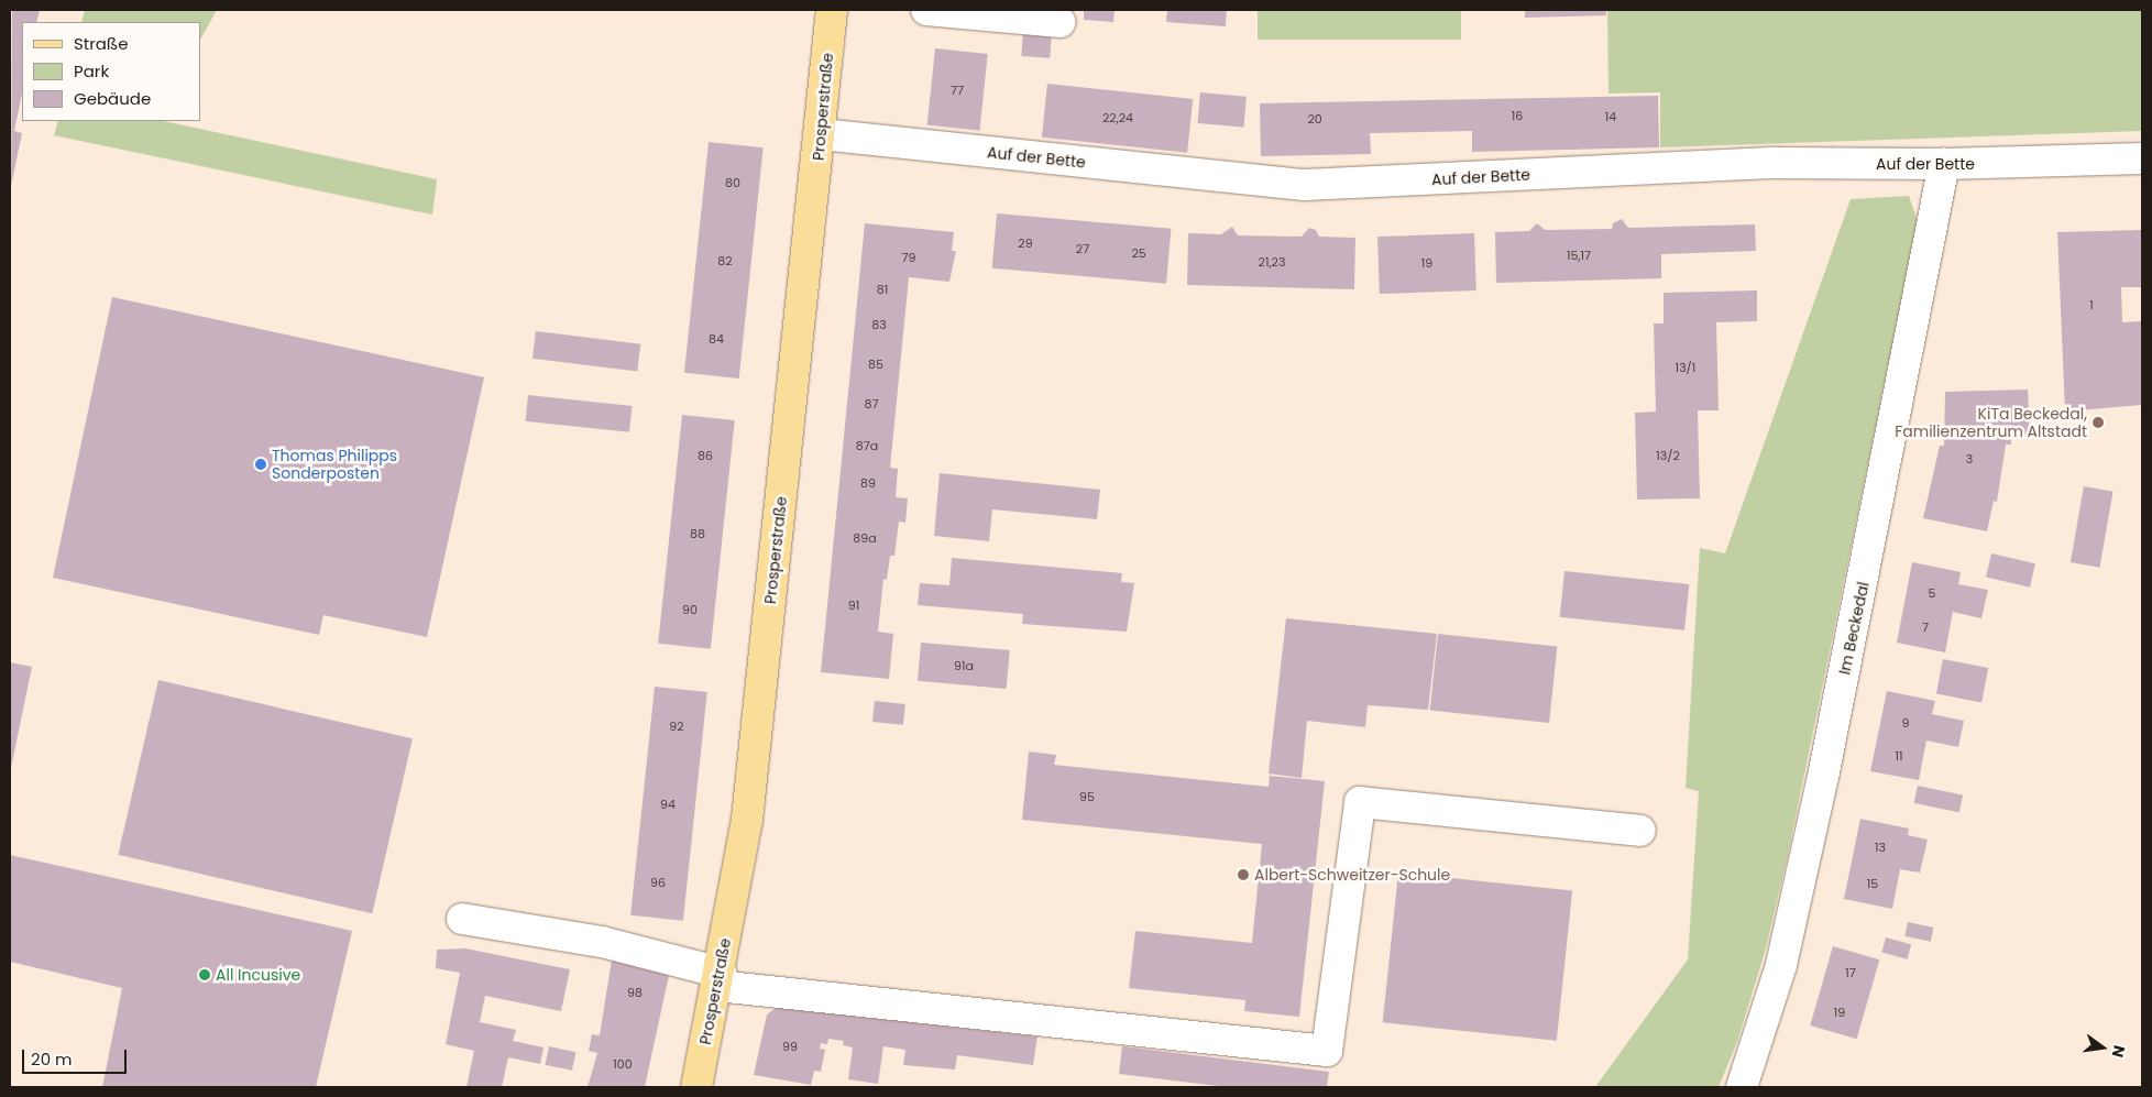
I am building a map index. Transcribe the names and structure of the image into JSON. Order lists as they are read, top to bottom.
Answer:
{
  "streets": {
    "main road": ["Prosperstraße"],
    "street": ["Auf der Bette", "Im Beckedal"]
  },
  "crossings": [
    ["Prosperstraße", "Auf der Bette"],
    ["Auf der Bette", "Im Beckedal"]
  ],
  "places": [
    "KiTa Beckedal, Familienzentrum Altstadt",
    "Thomas Philipps Sonderposten",
    "Albert-Schweitzer-Schule",
    "All Incusive"
  ],
  "house_numbers": [
    "77",
    "16",
    "14",
    "22,24",
    "20",
    "80",
    "29",
    "27",
    "25",
    "15,17",
    "79",
    "82",
    "21,23",
    "19",
    "81",
    "1",
    "83",
    "84",
    "85",
    "13/1",
    "87",
    "87a",
    "86",
    "13/2",
    "3",
    "89",
    "88",
    "89a",
    "5",
    "91",
    "90",
    "7",
    "91a",
    "9",
    "92",
    "11",
    "95",
    "94",
    "13",
    "96",
    "15",
    "17",
    "98",
    "19",
    "99",
    "100"
  ],
  "legend": ["Straße", "Park", "Gebäude"],
  "scale_bar": "20 m",
  "north": "right"
}
